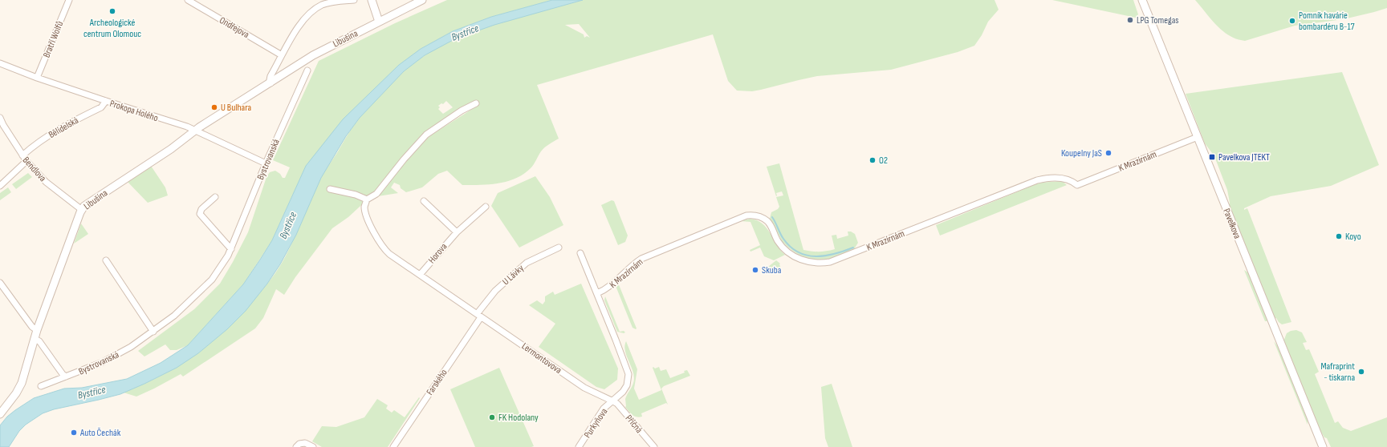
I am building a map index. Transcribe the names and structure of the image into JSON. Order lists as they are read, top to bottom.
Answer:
{
  "streets": {
    "street": [
      "Ondřejova",
      "Libušina",
      "Bratří Wolfů",
      "Prokopa Holého",
      "Bělidelská",
      "Bystrovanská",
      "K Mrazírnám",
      "Bendlova",
      "Pavelkova",
      "Horova",
      "U Lávky",
      "Lermontovova",
      "Farského",
      "Purkyňova",
      "Příčná"
    ]
  },
  "crossings": [
    ["Libušina", "Prokopa Holého"],
    ["Libušina", "Bendlova"],
    ["Bratří Wolfů", "Prokopa Holého"],
    ["Prokopa Holého", "Bělidelská"],
    ["Prokopa Holého", "Bystrovanská"],
    ["Bělidelská", "Bendlova"],
    ["K Mrazírnám", "Pavelkova"],
    ["Horova", "Lermontovova"],
    ["U Lávky", "Lermontovova"],
    ["U Lávky", "Farského"],
    ["Lermontovova", "Farského"],
    ["Lermontovova", "Purkyňova"],
    ["Lermontovova", "Příčná"],
    ["Purkyňova", "Příčná"]
  ],
  "water": ["Bystřice"],
  "places": {
    "other": [
      "Archeologické centrum Olomouc",
      "LPG Tomegas",
      "Pomník havárie bombardéru B-17",
      "U Bulhara",
      "Koupelny JaS",
      "O2",
      "Koyo",
      "Skuba",
      "Mafraprint - tiskarna",
      "FK Hodolany",
      "Auto Čechák"
    ],
    "transit": ["Pavelkova JTEKT"]
  }
}
